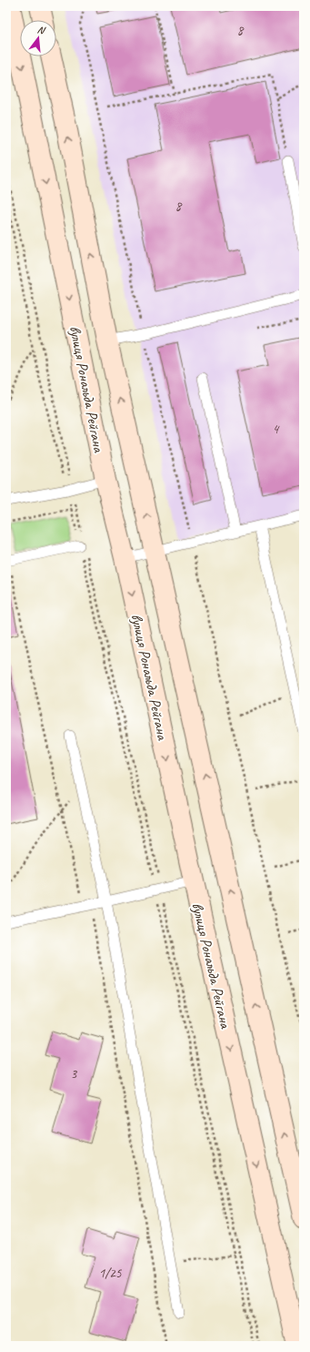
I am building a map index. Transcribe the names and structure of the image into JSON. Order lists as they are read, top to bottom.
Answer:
{
  "streets": {
    "main road": ["вулиця Рональда Рейгана"]
  },
  "house_numbers": [
    "8",
    "8",
    "4",
    "3",
    "1/25"
  ],
  "north": "top"
}
